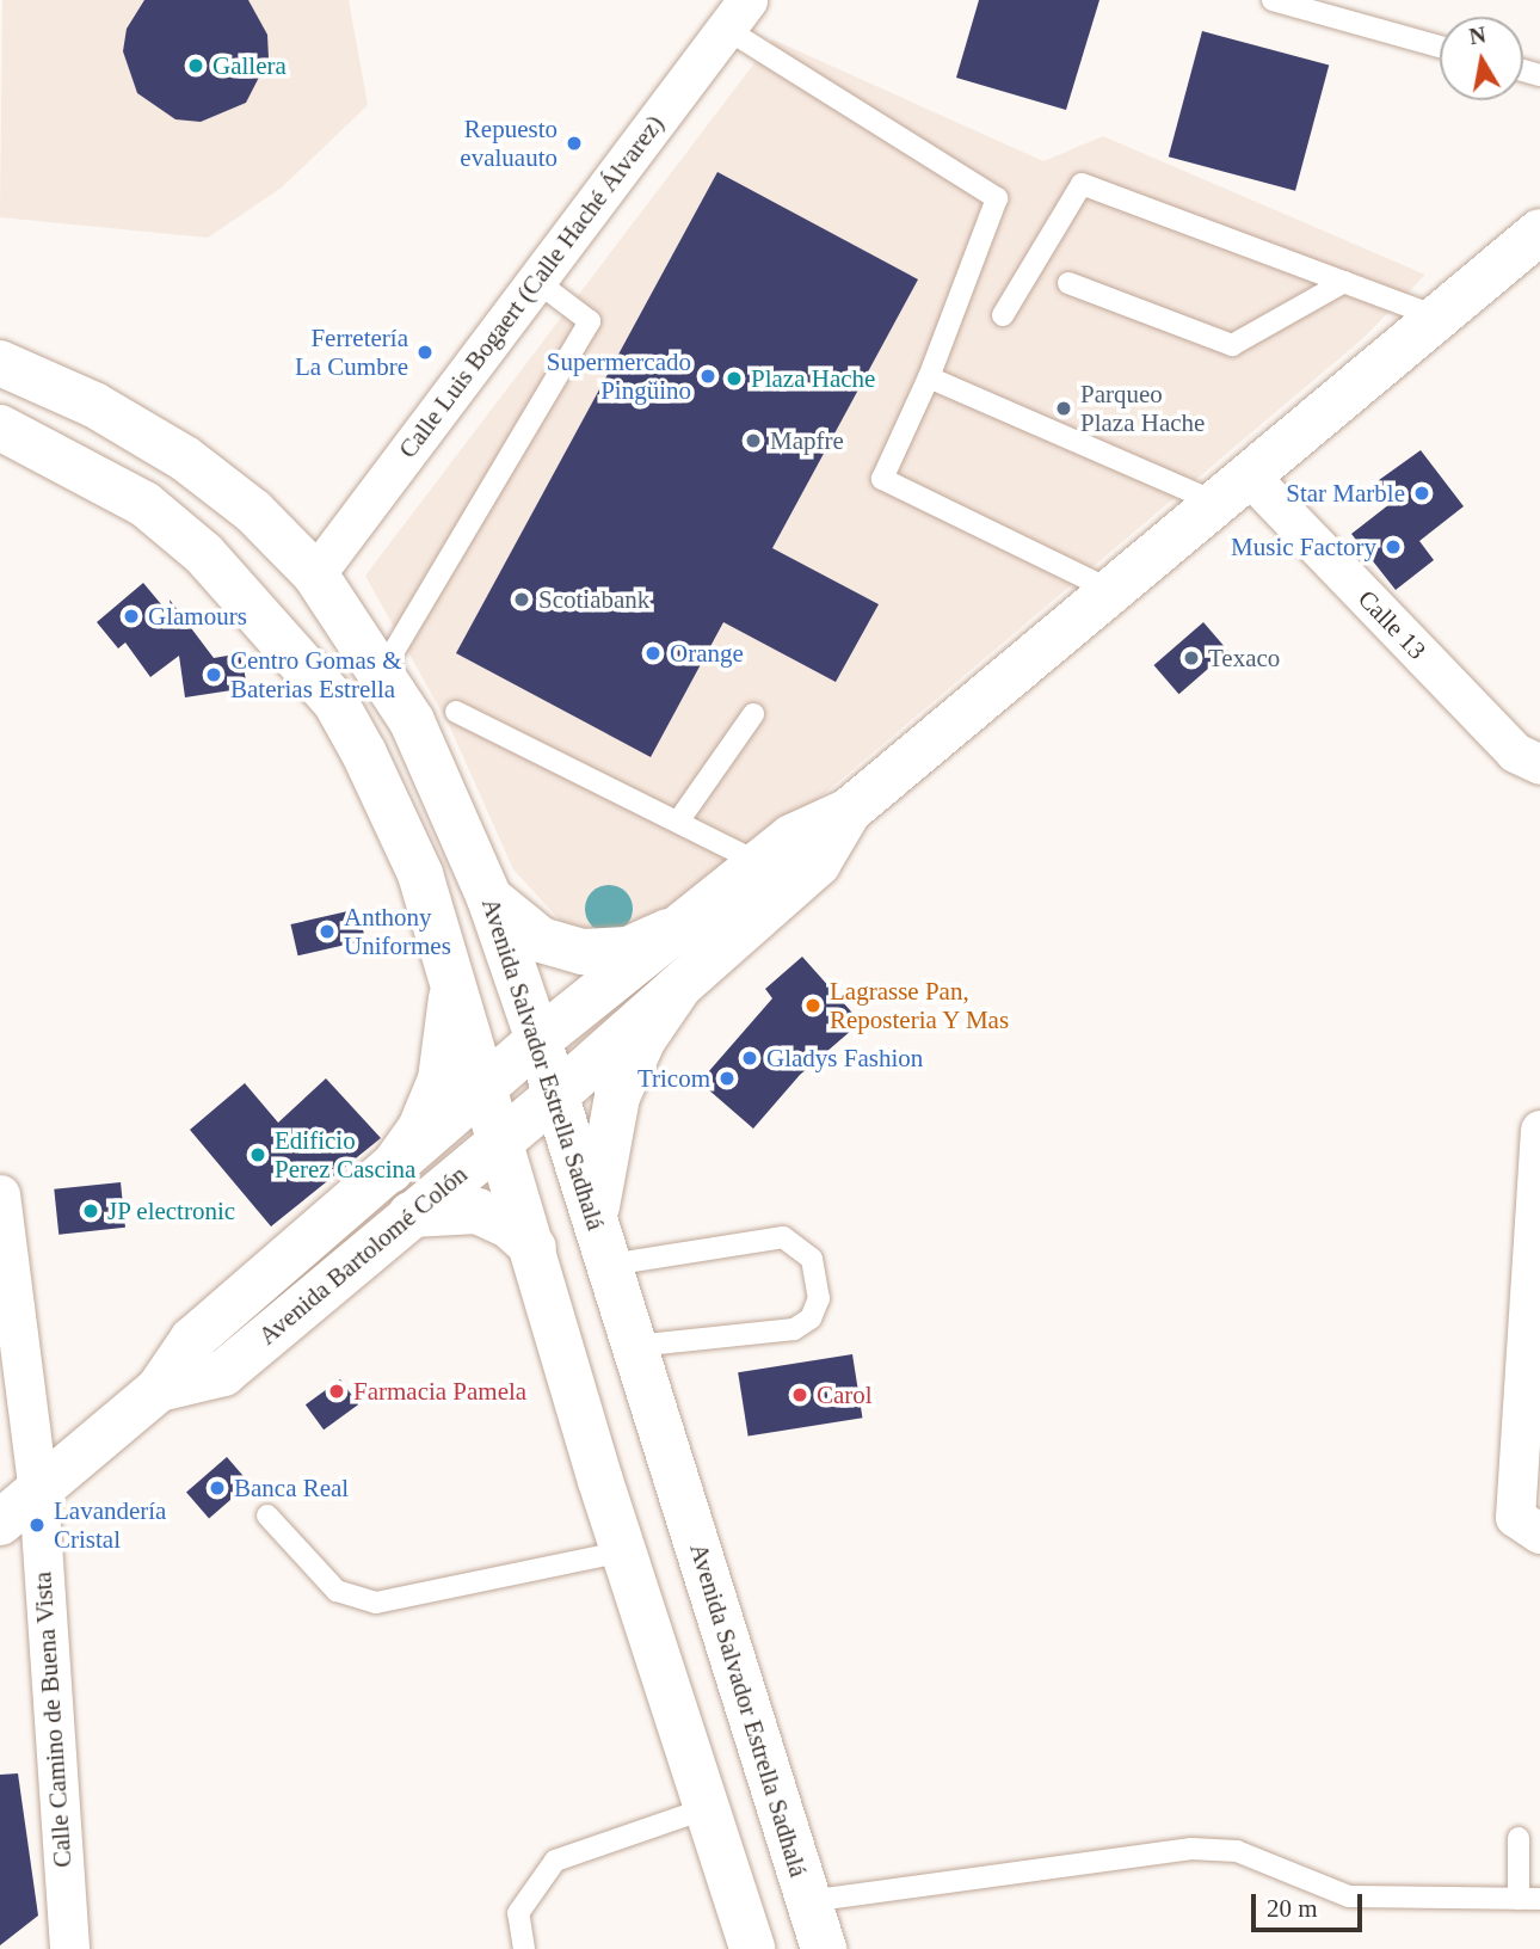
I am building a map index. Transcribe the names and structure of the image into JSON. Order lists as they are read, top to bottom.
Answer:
{
  "streets": {
    "main road": ["Avenida Salvador Estrella Sadhalá", "Avenida Bartolomé Colón"],
    "street": ["Calle Luis Bogaert (Calle Haché Álvarez)", "Calle 13", "Calle Camino de Buena Vista"]
  },
  "crossings": [
    ["Calle Luis Bogaert (Calle Haché Álvarez)", "Avenida Salvador Estrella Sadhalá"],
    ["Avenida Salvador Estrella Sadhalá", "Avenida Bartolomé Colón"],
    ["Avenida Bartolomé Colón", "Calle Camino de Buena Vista"]
  ],
  "places": [
    "Gallera",
    "Repuesto evaluauto",
    "Ferretería La Cumbre",
    "Supermercado Pingüino",
    "Plaza Hache",
    "Parqueo Plaza Hache",
    "Mapfre",
    "Star Marble",
    "Music Factory",
    "Scotiabank",
    "Glamours",
    "Orange",
    "Texaco",
    "Centro Gomas & Baterias Estrella",
    "Anthony Uniformes",
    "Lagrasse Pan, Reposteria Y Mas",
    "Gladys Fashion",
    "Tricom",
    "Edificio Perez Cascina",
    "JP electronic",
    "Farmacia Pamela",
    "Carol",
    "Banca Real",
    "Lavandería Cristal"
  ],
  "scale_bar": "20 m",
  "north": "top"
}
